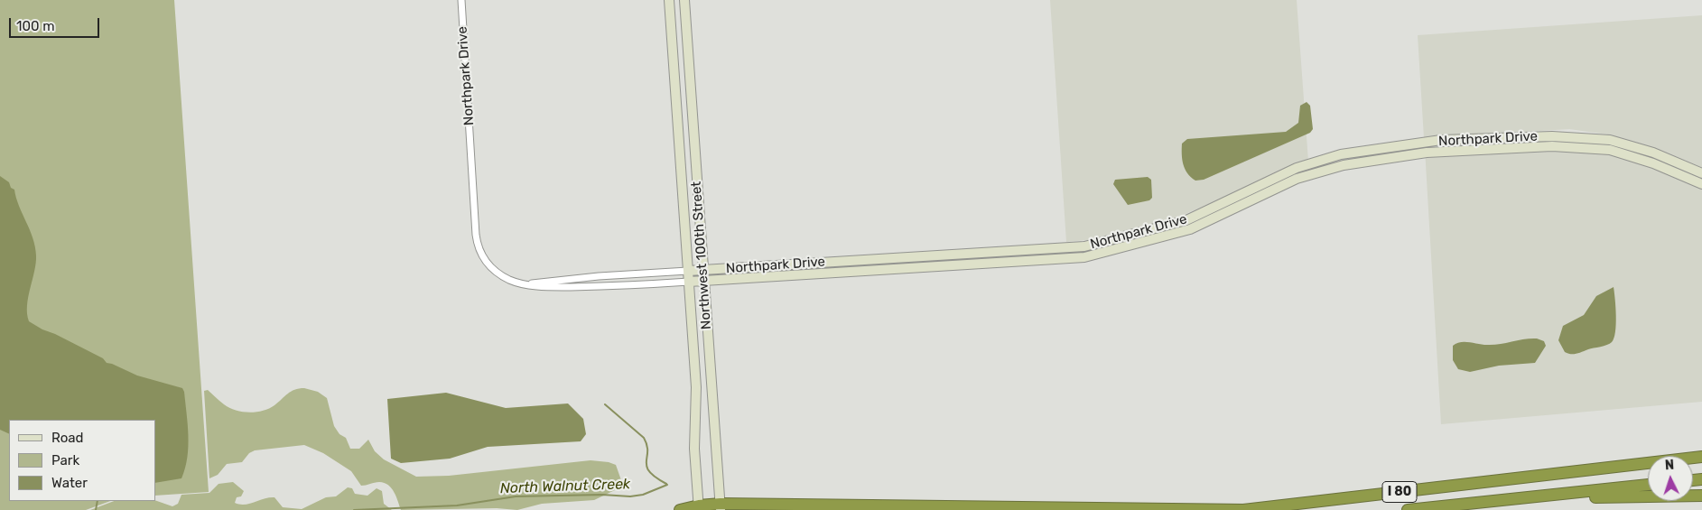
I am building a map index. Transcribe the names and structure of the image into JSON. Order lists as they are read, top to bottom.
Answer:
{
  "streets": {
    "highway": ["I 80"],
    "street": ["Northpark Drive", "Northwest 100th Street"]
  },
  "crossings": [
    ["Northpark Drive", "Northwest 100th Street"]
  ],
  "water": ["North Walnut Creek"],
  "legend": ["Road", "Park", "Water"],
  "scale_bar": "100 m",
  "north": "top"
}
